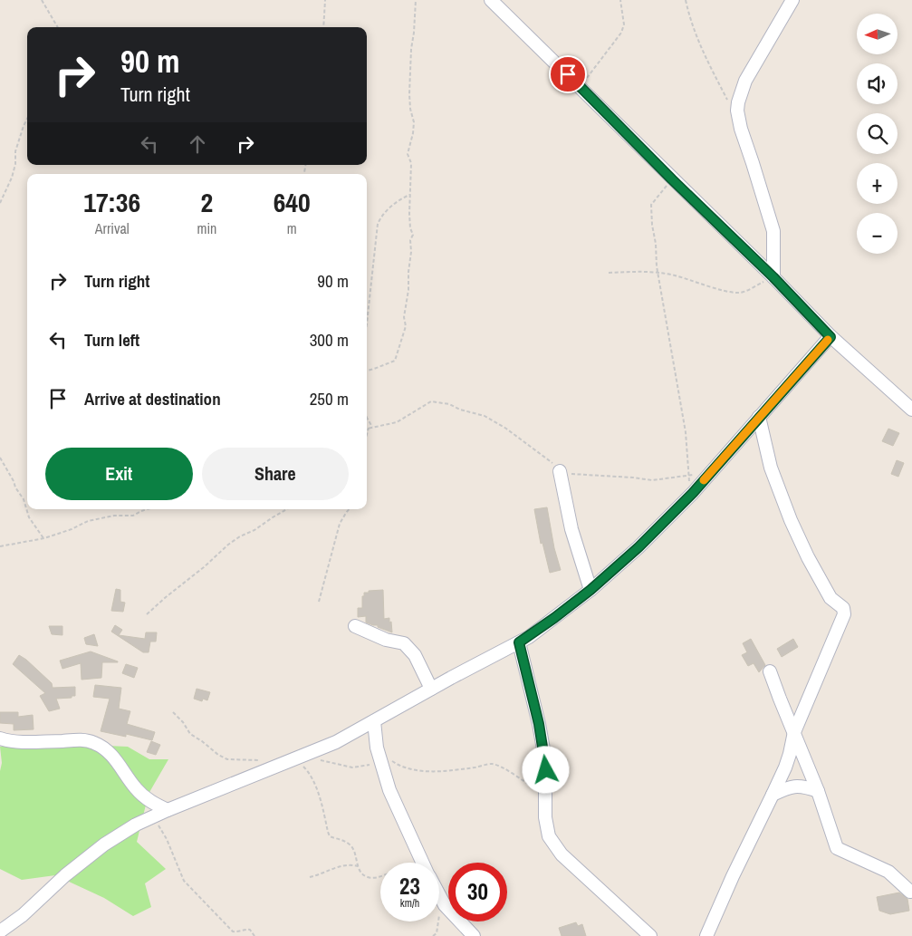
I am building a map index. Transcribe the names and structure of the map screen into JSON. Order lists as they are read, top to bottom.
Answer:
{
  "north": "left",
  "page": {
    "map_buttons": ["+", "−"],
    "turn": ["90 m", "Turn right"],
    "eta": [
      "17:36",
      "Arrival",
      "2",
      "min",
      "640",
      "m"
    ],
    "list": [
      {
        "name": "Turn right",
        "value": "90 m"
      },
      {
        "name": "Turn left",
        "value": "300 m"
      },
      {
        "name": "Arrive at destination",
        "value": "250 m"
      }
    ],
    "buttons": ["Exit", "Share"],
    "speed": "23 km/h",
    "limit": "30"
  }
}
